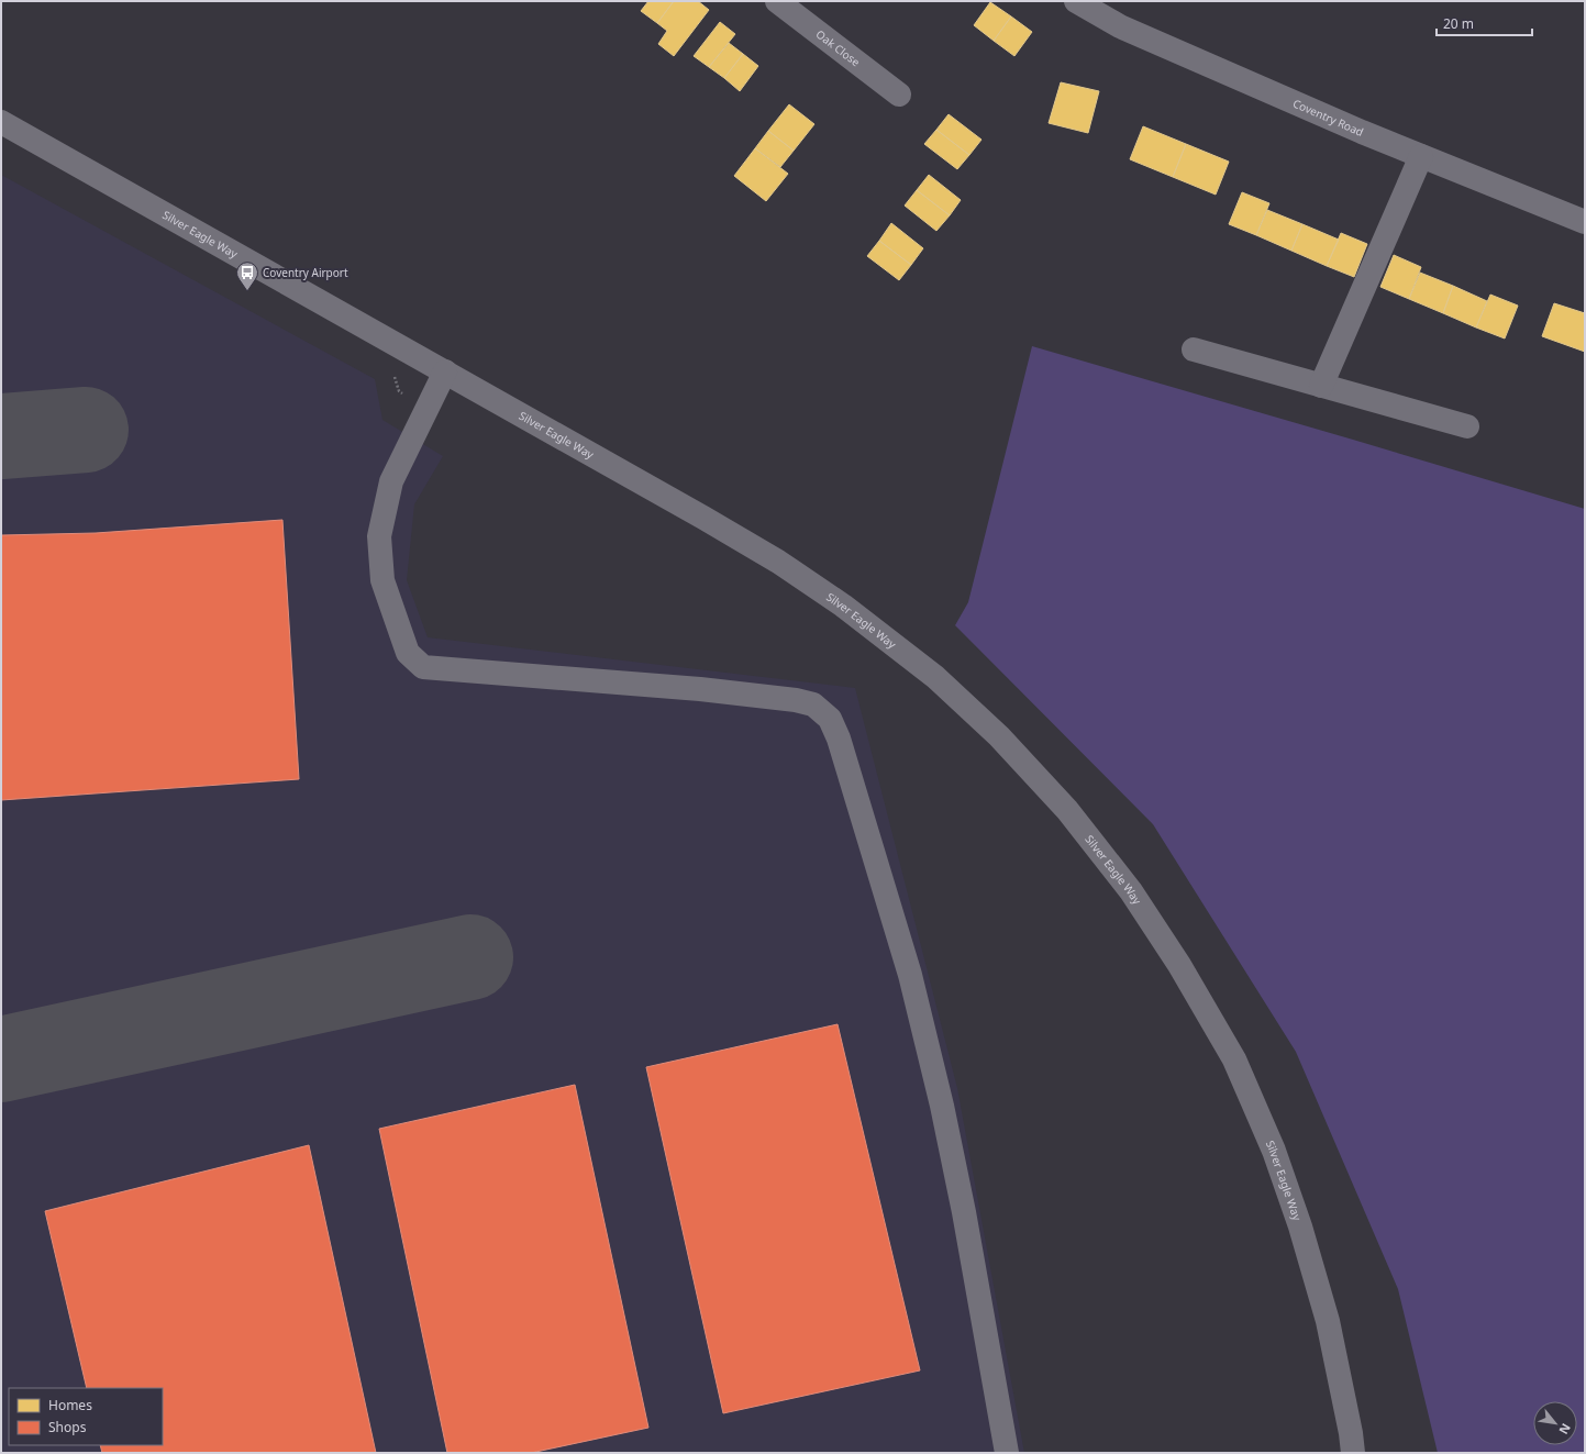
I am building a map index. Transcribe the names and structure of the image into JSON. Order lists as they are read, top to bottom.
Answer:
{
  "streets": {
    "street": ["Oak Close", "Coventry Road", "Silver Eagle Way"]
  },
  "places": {
    "bus stop": ["Coventry Airport"]
  },
  "legend": ["Homes", "Shops"],
  "scale_bar": "20 m",
  "north": "bottom right"
}
